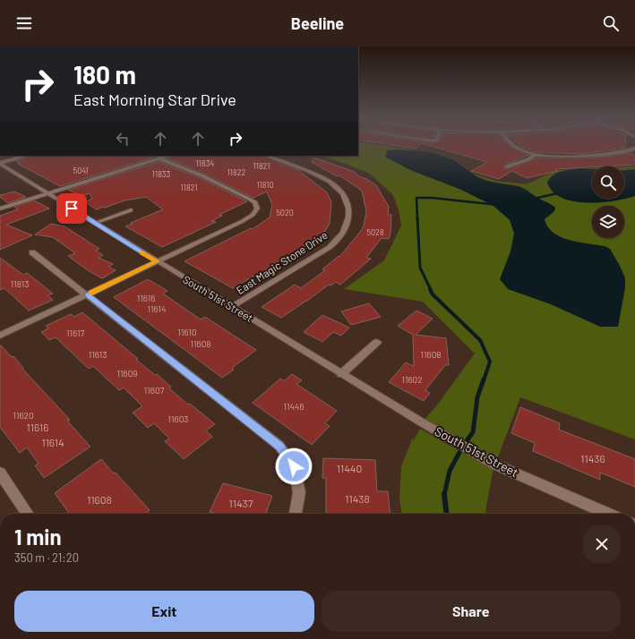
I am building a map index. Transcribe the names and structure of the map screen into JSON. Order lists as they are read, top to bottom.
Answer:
{
  "streets": {
    "street": ["East Magic Stone Drive", "South 51st Street"]
  },
  "crossings": [
    ["East Magic Stone Drive", "South 51st Street"]
  ],
  "house_numbers": [
    "11834",
    "11821",
    "5041",
    "11822",
    "11833",
    "11810",
    "11821",
    "5020",
    "5028",
    "11813",
    "11616",
    "11614",
    "11610",
    "11617",
    "11608",
    "11613",
    "11608",
    "11609",
    "11602",
    "11607",
    "11446",
    "11620",
    "11603",
    "11616",
    "11614",
    "11436",
    "11440",
    "11438",
    "11608",
    "11437"
  ],
  "page": {
    "header": "Beeline",
    "turn": ["180 m", "East Morning Star Drive"],
    "heading": ["1 min", "350 m · 21:20"],
    "buttons": ["Exit", "Share"]
  }
}
